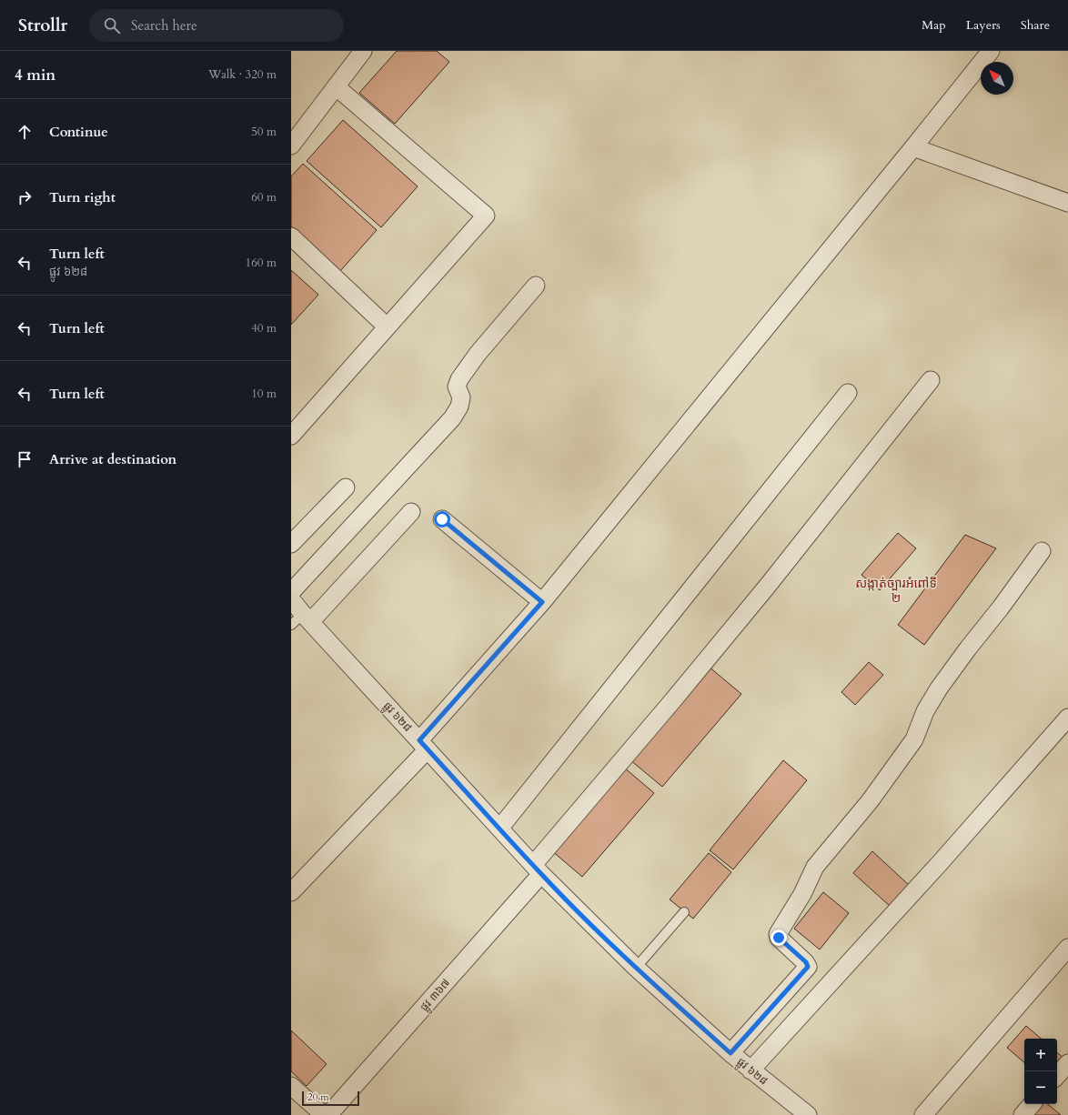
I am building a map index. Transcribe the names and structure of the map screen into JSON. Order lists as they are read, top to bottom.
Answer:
{
  "streets": {
    "street": ["ផ្លូវ ៦២៨", "ផ្លូវ ៣៦៧"]
  },
  "crossings": [
    ["ផ្លូវ ៦២៨", "ផ្លូវ ៣៦៧"]
  ],
  "districts": ["សង្កាត់ច្បារអំពៅទី ២"],
  "scale_bar": "20 m",
  "north": "top left",
  "page": {
    "header": "Strollr",
    "search": "Search here",
    "nav": ["Map", "Layers", "Share"],
    "heading": ["4 min", "Walk · 320 m"],
    "list": [
      ["Continue", "50 m"],
      ["Turn right", "60 m"],
      ["Turn left", "ផ្លូវ ៦២៨", "160 m"],
      ["Turn left", "40 m"],
      ["Turn left", "10 m"],
      "Arrive at destination"
    ],
    "map_buttons": ["+", "−"],
    "scale": "20 m"
  }
}
